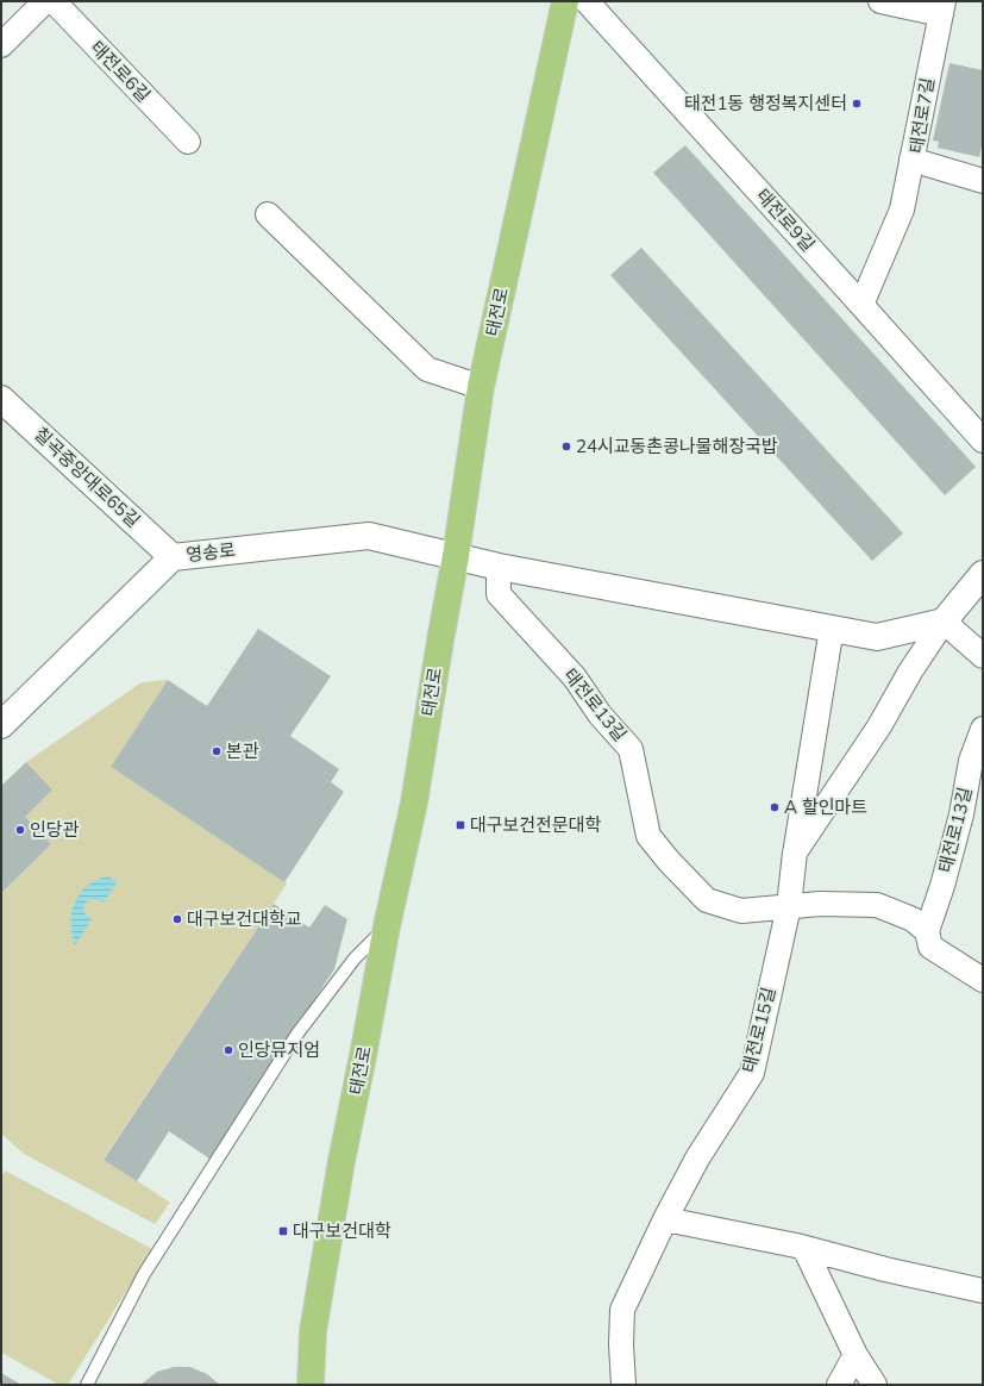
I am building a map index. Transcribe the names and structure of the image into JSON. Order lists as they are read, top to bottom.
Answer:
{
  "streets": {
    "main road": ["태전로", "칠곡중앙대로65길", "영송로"],
    "street": [
      "태전로6길",
      "태전로7길",
      "태전로9길",
      "태전로13길",
      "태전로15길"
    ]
  },
  "crossings": [
    ["태전로", "영송로"],
    ["칠곡중앙대로65길", "영송로"],
    ["태전로13길", "태전로15길"]
  ],
  "places": {
    "other": [
      "태전1동 행정복지센터",
      "24시교동촌콩나물해장국밥",
      "본관",
      "A 할인마트",
      "인당관",
      "대구보건대학교",
      "인당뮤지엄"
    ],
    "transit": ["대구보건전문대학", "대구보건대학"]
  }
}
